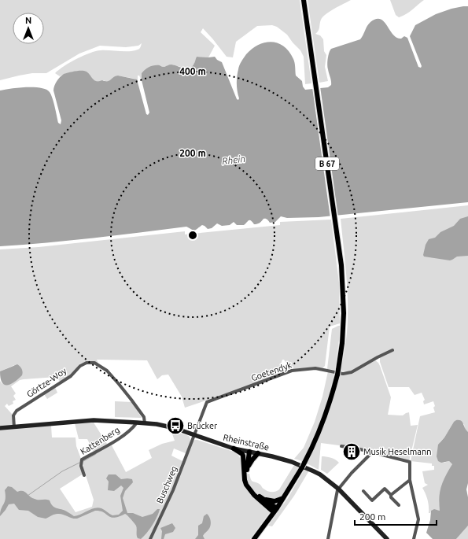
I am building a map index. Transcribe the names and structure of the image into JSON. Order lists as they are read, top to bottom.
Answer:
{
  "streets": {
    "main road": ["B 67", "Rheinstraße"],
    "street": [
      "Goetendyk",
      "Görtze-Woy",
      "Kattenberg",
      "Buschweg"
    ]
  },
  "crossings": [
    ["Goetendyk", "Rheinstraße"],
    ["Goetendyk", "Buschweg"],
    ["Görtze-Woy", "Rheinstraße"],
    ["Kattenberg", "Rheinstraße"],
    ["Rheinstraße", "Buschweg"]
  ],
  "water": ["Rhein"],
  "places": {
    "bus stop": ["Brücker"],
    "building": ["Musik Heselmann"]
  },
  "scale_bar": "200 m",
  "north": "top",
  "rings": ["400 m", "200 m"]
}
